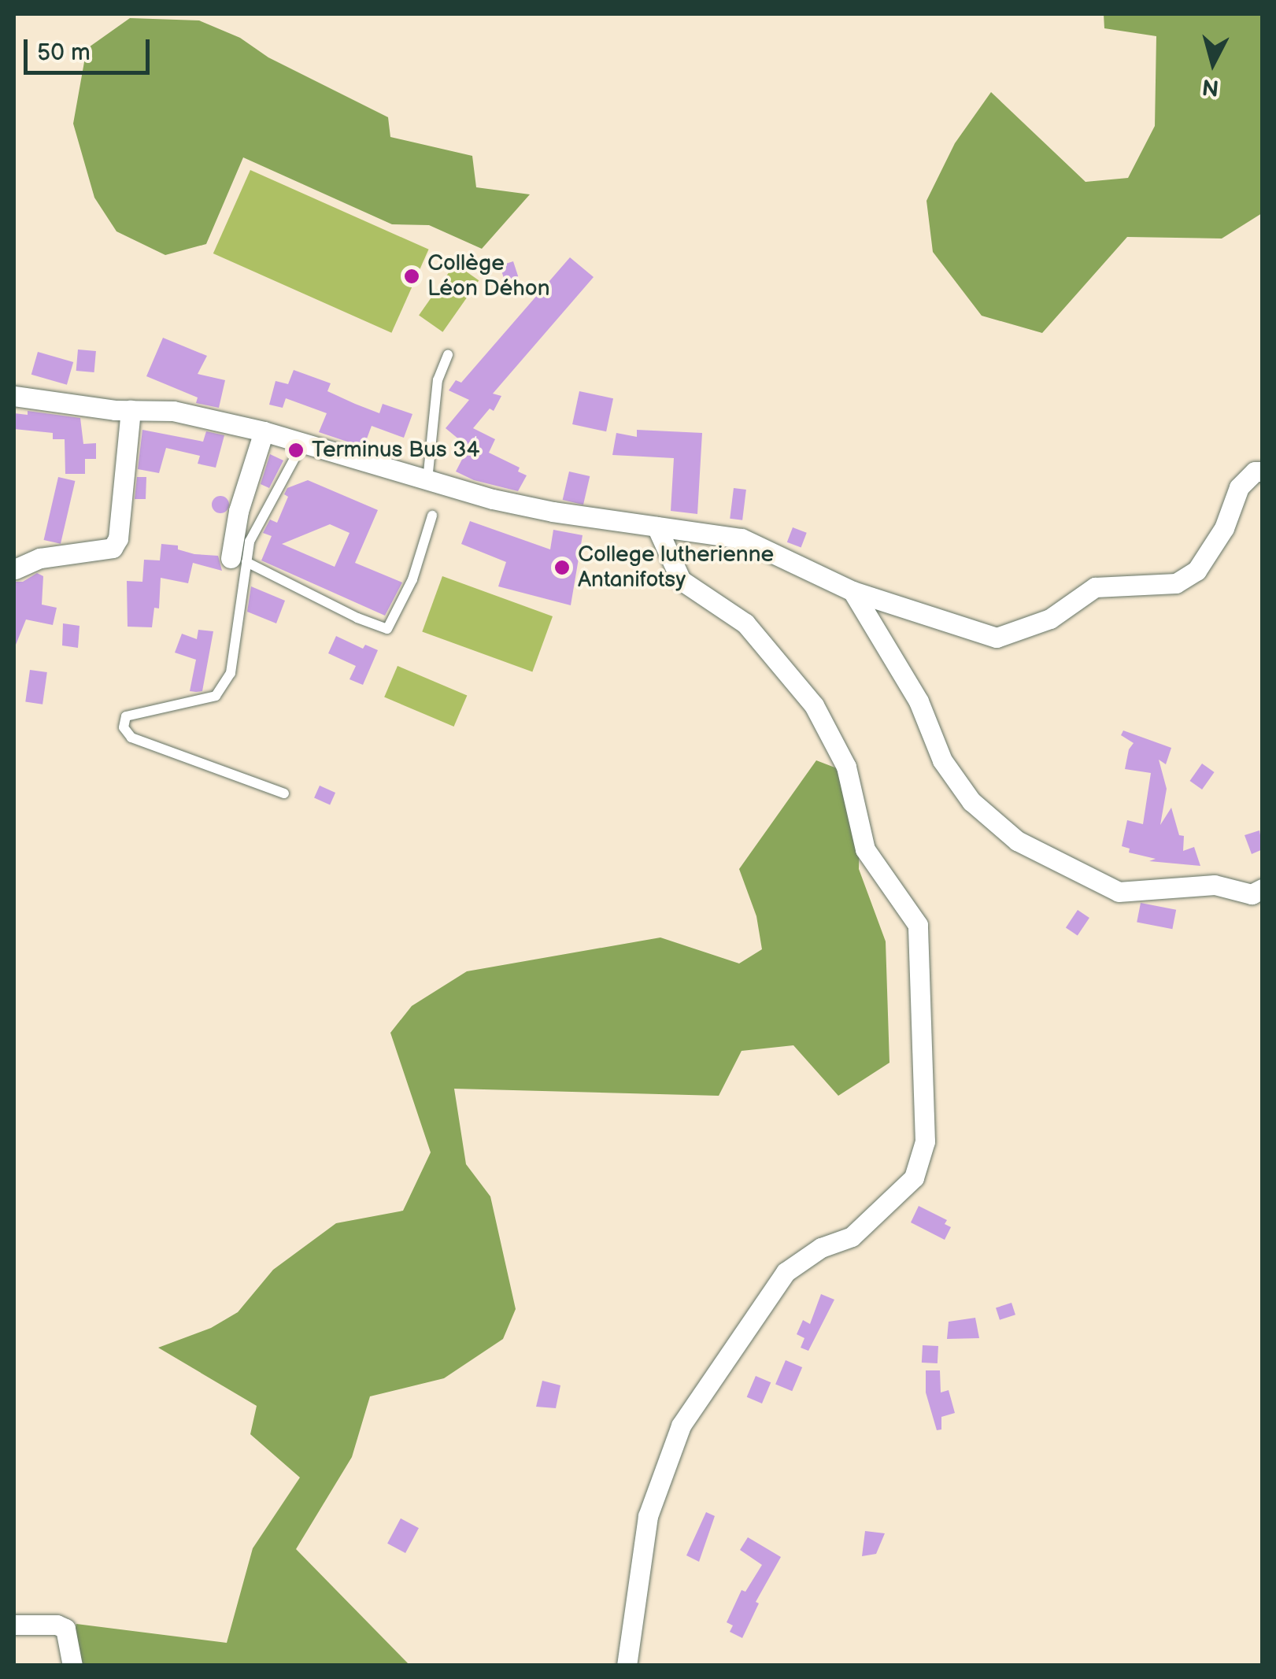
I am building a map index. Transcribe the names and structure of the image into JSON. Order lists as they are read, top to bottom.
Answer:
{
  "places": ["Collège Léon Déhon", "Terminus Bus 34", "College lutherienne Antanifotsy"],
  "scale_bar": "50 m",
  "north": "bottom"
}
